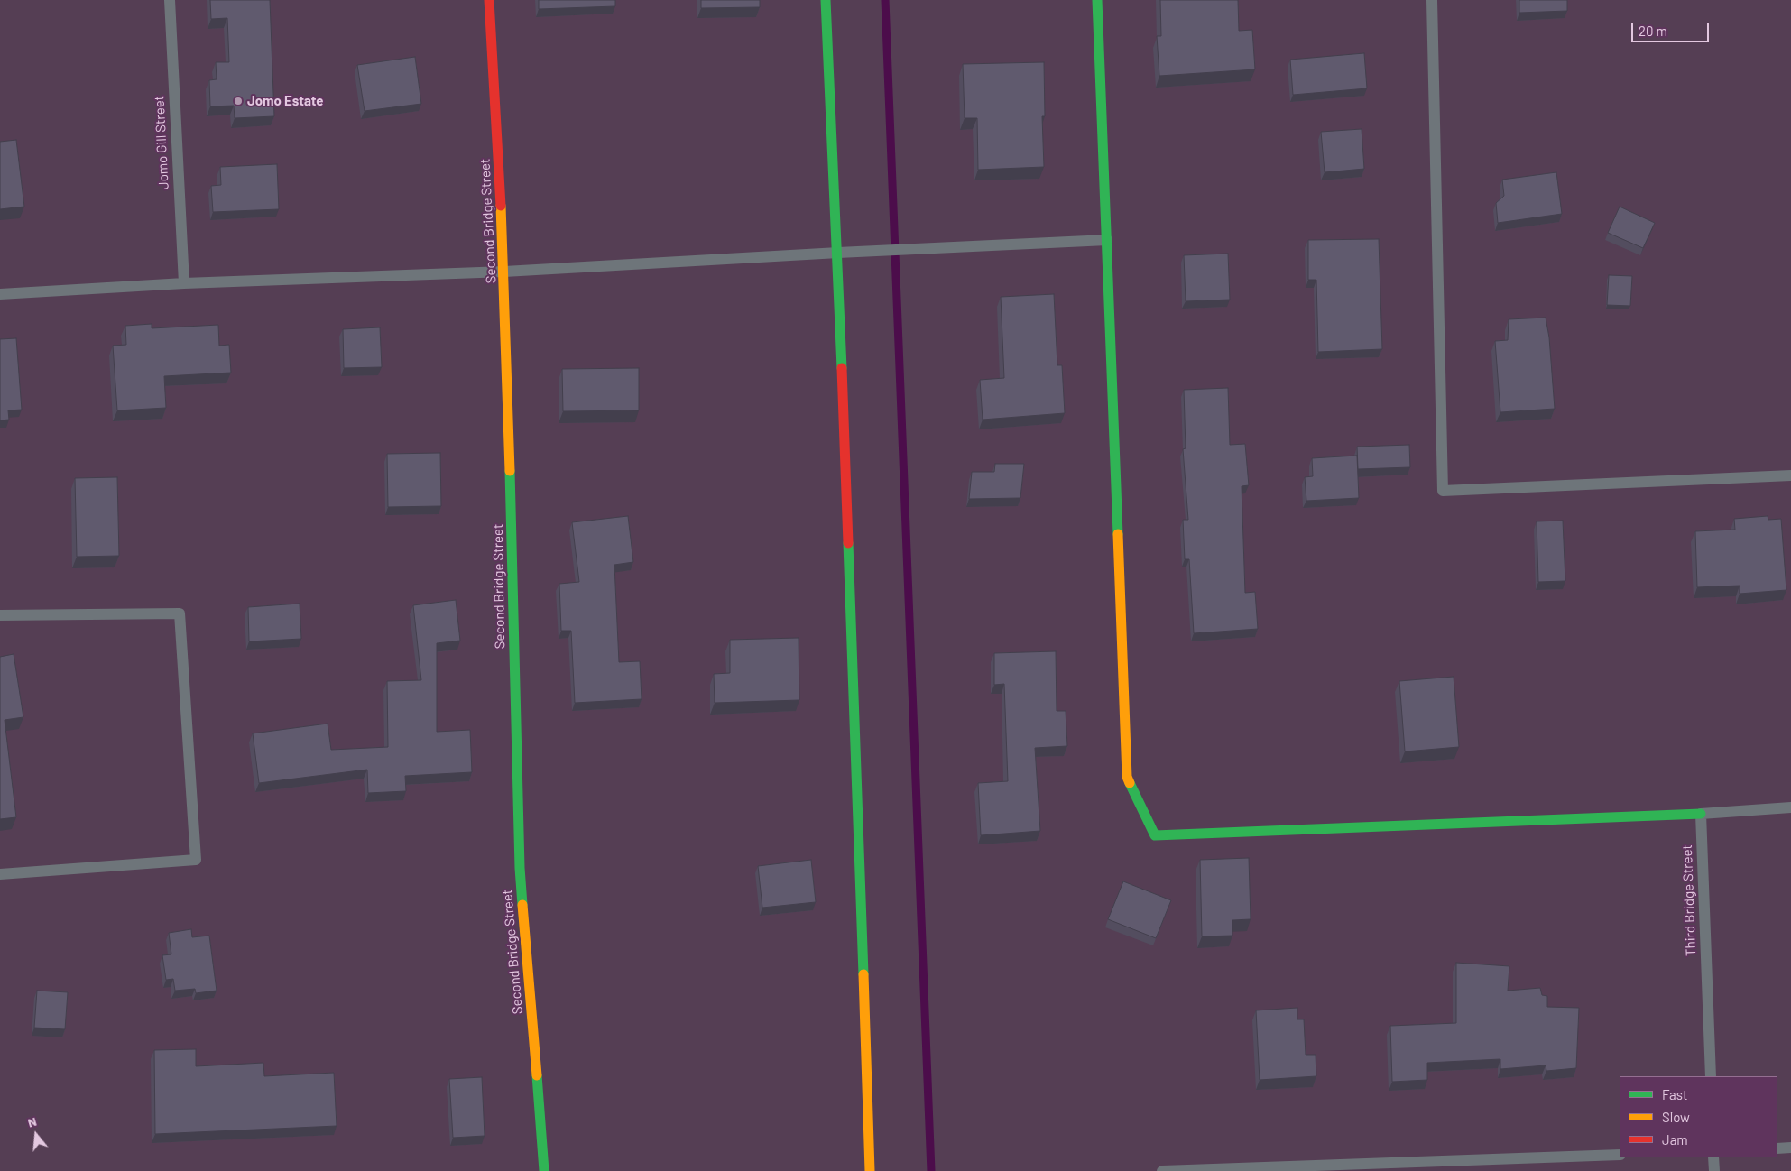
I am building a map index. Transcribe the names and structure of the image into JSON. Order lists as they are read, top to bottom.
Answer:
{
  "streets": {
    "street": ["Jomo Gill Street", "Second Bridge Street", "Third Bridge Street"]
  },
  "places": ["Jomo Estate"],
  "legend": ["Fast", "Slow", "Jam"],
  "scale_bar": "20 m",
  "north": "top"
}
